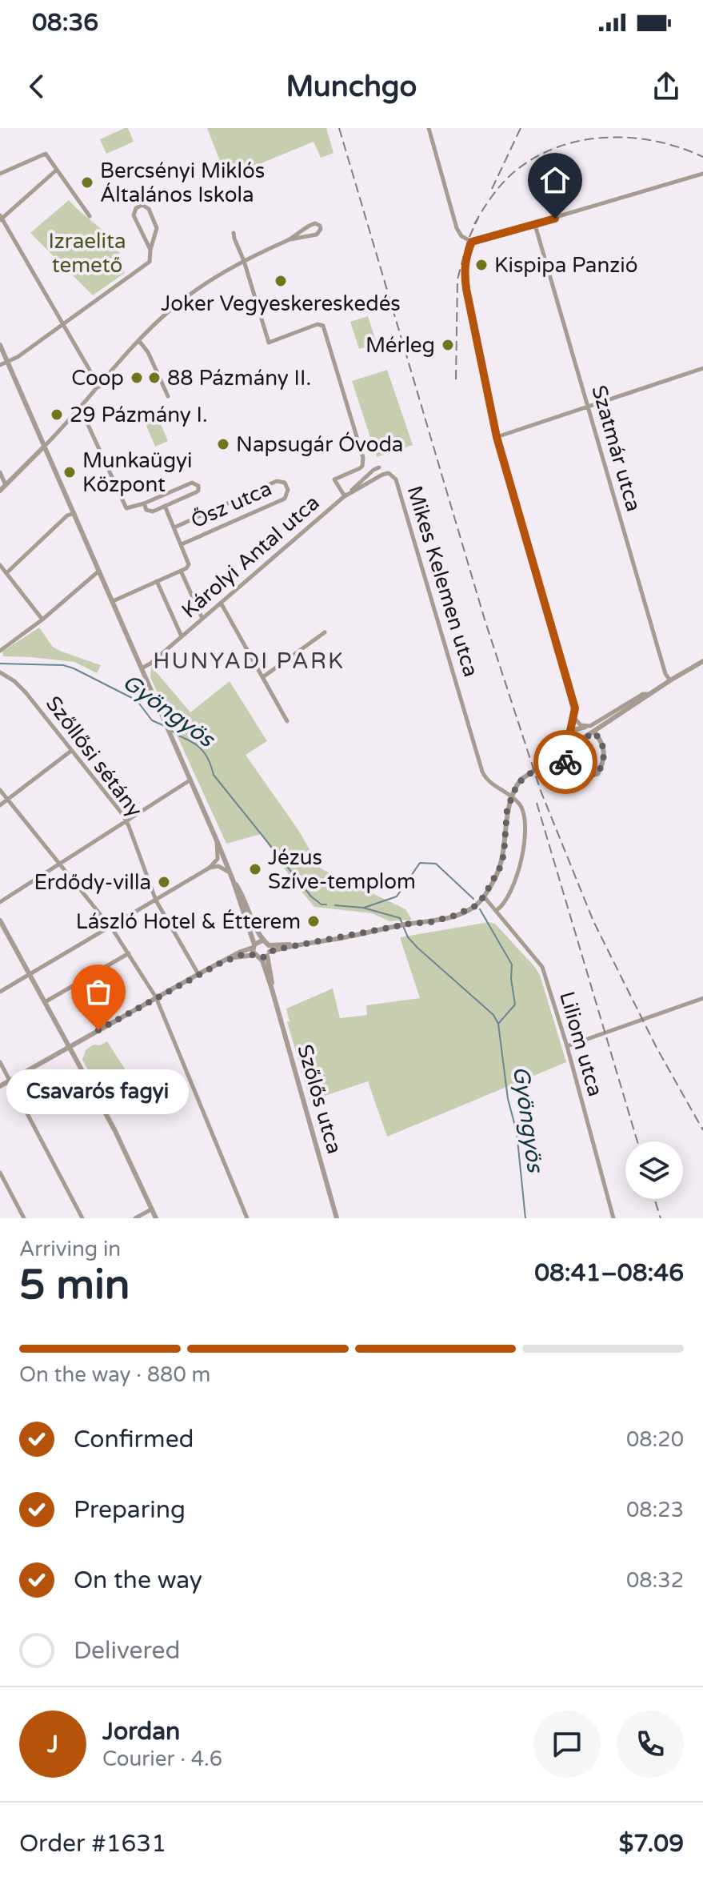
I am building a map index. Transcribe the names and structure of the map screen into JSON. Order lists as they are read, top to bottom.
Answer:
{
  "streets": {
    "street": [
      "Szatmár utca",
      "Ősz utca",
      "Károlyi Antal utca",
      "Mikes Kelemen utca",
      "Szőllősi sétány",
      "Liliom utca",
      "Szőlős utca"
    ]
  },
  "crossings": [
    ["Károlyi Antal utca", "Mikes Kelemen utca"],
    ["Mikes Kelemen utca", "Liliom utca"]
  ],
  "districts": ["HUNYADI PARK"],
  "water": ["Gyöngyös"],
  "parks": ["Izraelita temető"],
  "places": [
    "Bercsényi Miklós Általános Iskola",
    "Kispipa Panzió",
    "Joker Vegyeskereskedés",
    "Mérleg",
    "Coop",
    "88 Pázmány II.",
    "29 Pázmány I.",
    "Napsugár Óvoda",
    "Munkaügyi Központ",
    "Jézus Szíve-templom",
    "Erdődy-villa",
    "László Hotel & Étterem",
    "Csavarós fagyi"
  ],
  "page": {
    "status": "08:36",
    "header": "Munchgo",
    "bubble": "Csavarós fagyi",
    "heading": ["5 min", "Arriving in", "08:41–08:46"],
    "panel": [
      "Jordan",
      "Courier · 4.6",
      "Order #1631",
      "$7.09"
    ],
    "bar": "On the way · 880 m",
    "list": [
      ["Confirmed", "08:20"],
      ["Preparing", "08:23"],
      ["On the way", "08:32"],
      "Delivered"
    ],
    "round": "J"
  }
}
